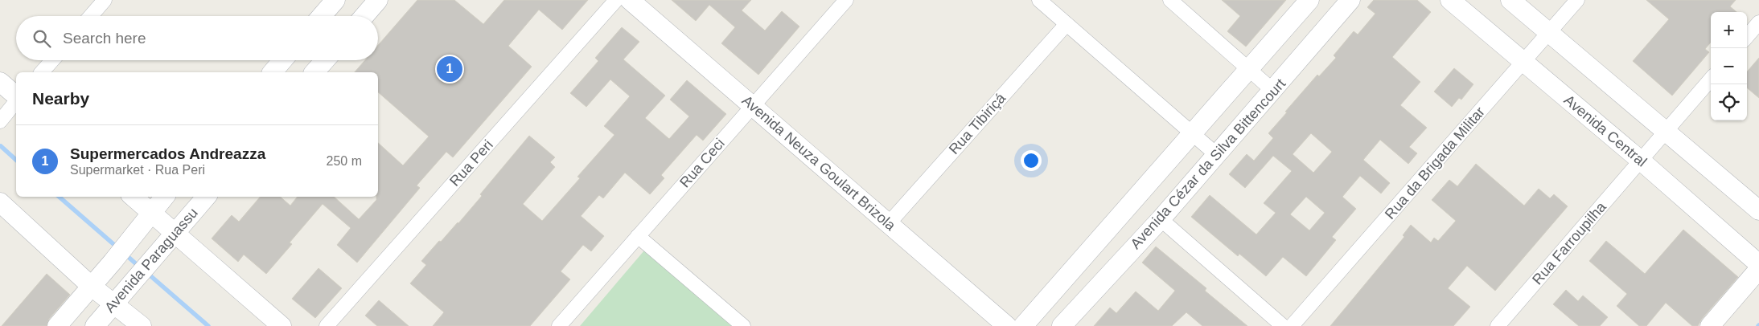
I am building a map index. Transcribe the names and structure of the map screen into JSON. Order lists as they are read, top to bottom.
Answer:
{
  "streets": {
    "street": [
      "Rua Tibiriçá",
      "Avenida Central",
      "Rua Peri",
      "Rua Ceci",
      "Avenida Neuza Goulart Brizola",
      "Rua da Brigada Militar",
      "Avenida Cézar da Silva Bittencourt",
      "Rua Farroupilha",
      "Avenida Paraguassu"
    ]
  },
  "crossings": [
    ["Rua Tibiriçá", "Avenida Neuza Goulart Brizola"],
    ["Avenida Central", "Rua da Brigada Militar"],
    ["Avenida Central", "Rua Farroupilha"],
    ["Rua Ceci", "Avenida Neuza Goulart Brizola"]
  ],
  "page": {
    "map_buttons": ["+", "−"],
    "search": "Search here",
    "pins": "1",
    "heading": "Nearby",
    "list": [
      {
        "mark": "1",
        "name": "Supermercados Andreazza",
        "note": "Supermarket · Rua Peri",
        "value": "250 m"
      }
    ]
  }
}
